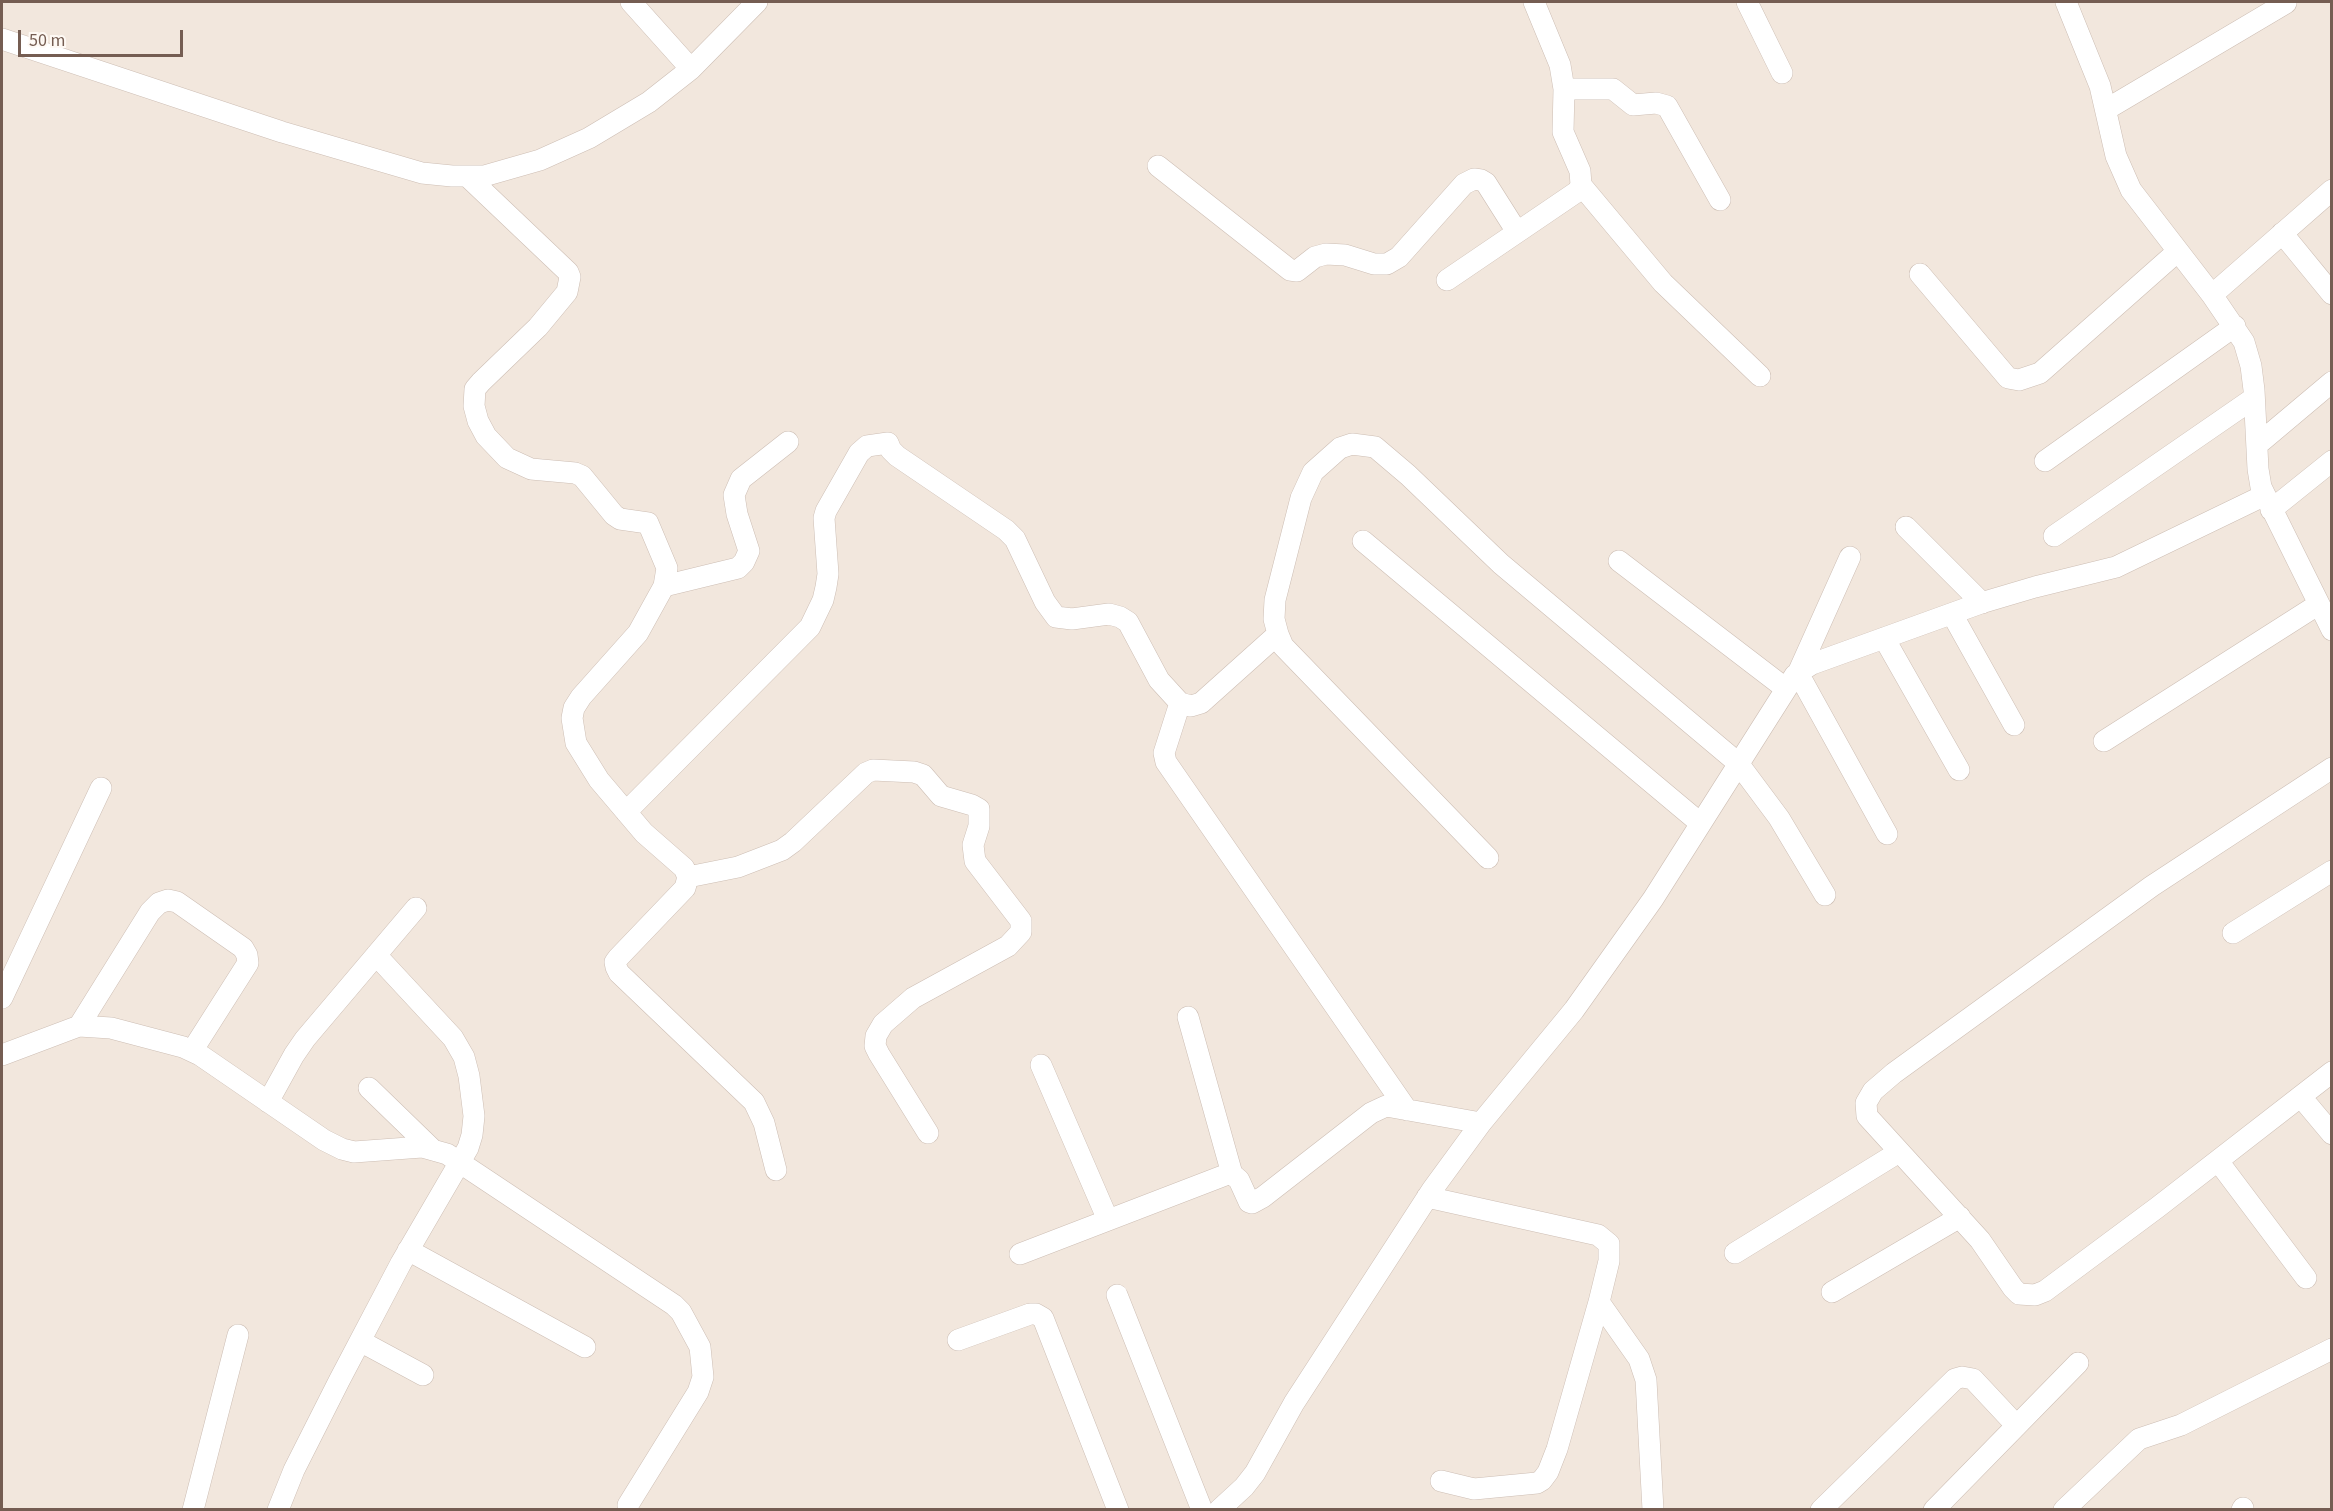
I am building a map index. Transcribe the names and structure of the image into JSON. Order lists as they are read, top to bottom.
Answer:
{
  "scale_bar": "50 m"
}
